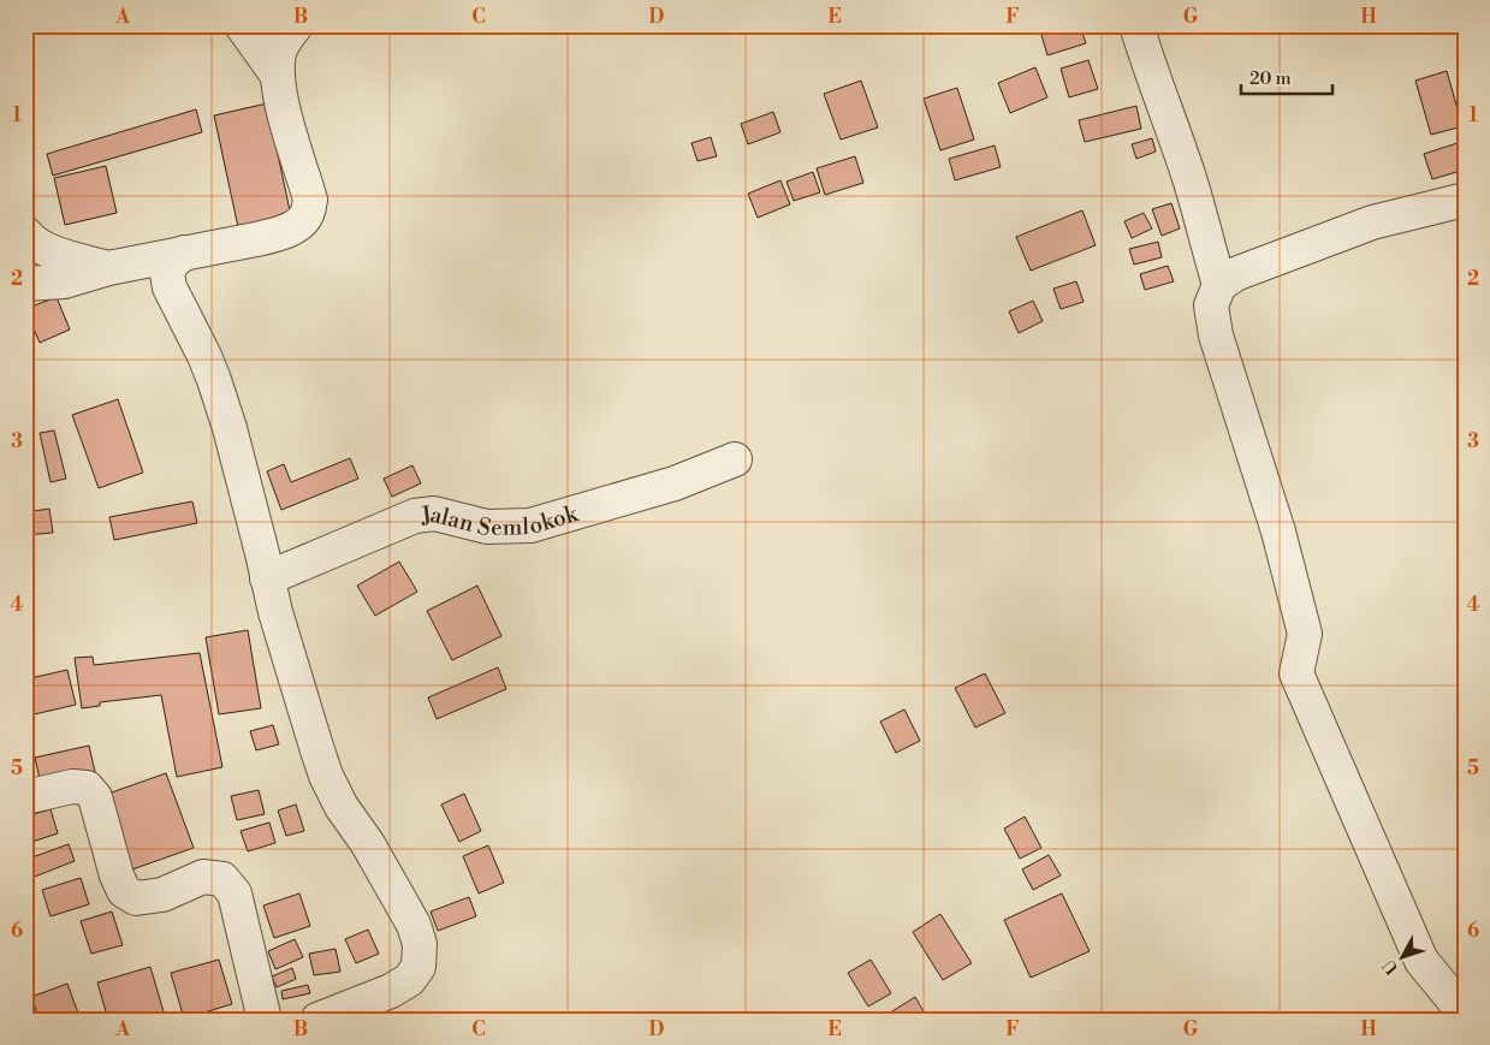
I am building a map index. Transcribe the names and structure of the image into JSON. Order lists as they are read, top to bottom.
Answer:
{
  "streets": {
    "street": ["Jalan Semlokok"]
  },
  "scale_bar": "20 m",
  "north": "bottom left",
  "grid": {
    "columns": [
      "A",
      "B",
      "C",
      "D",
      "E",
      "F",
      "G",
      "H"
    ],
    "rows": [
      "1",
      "2",
      "3",
      "4",
      "5",
      "6"
    ]
  }
}
